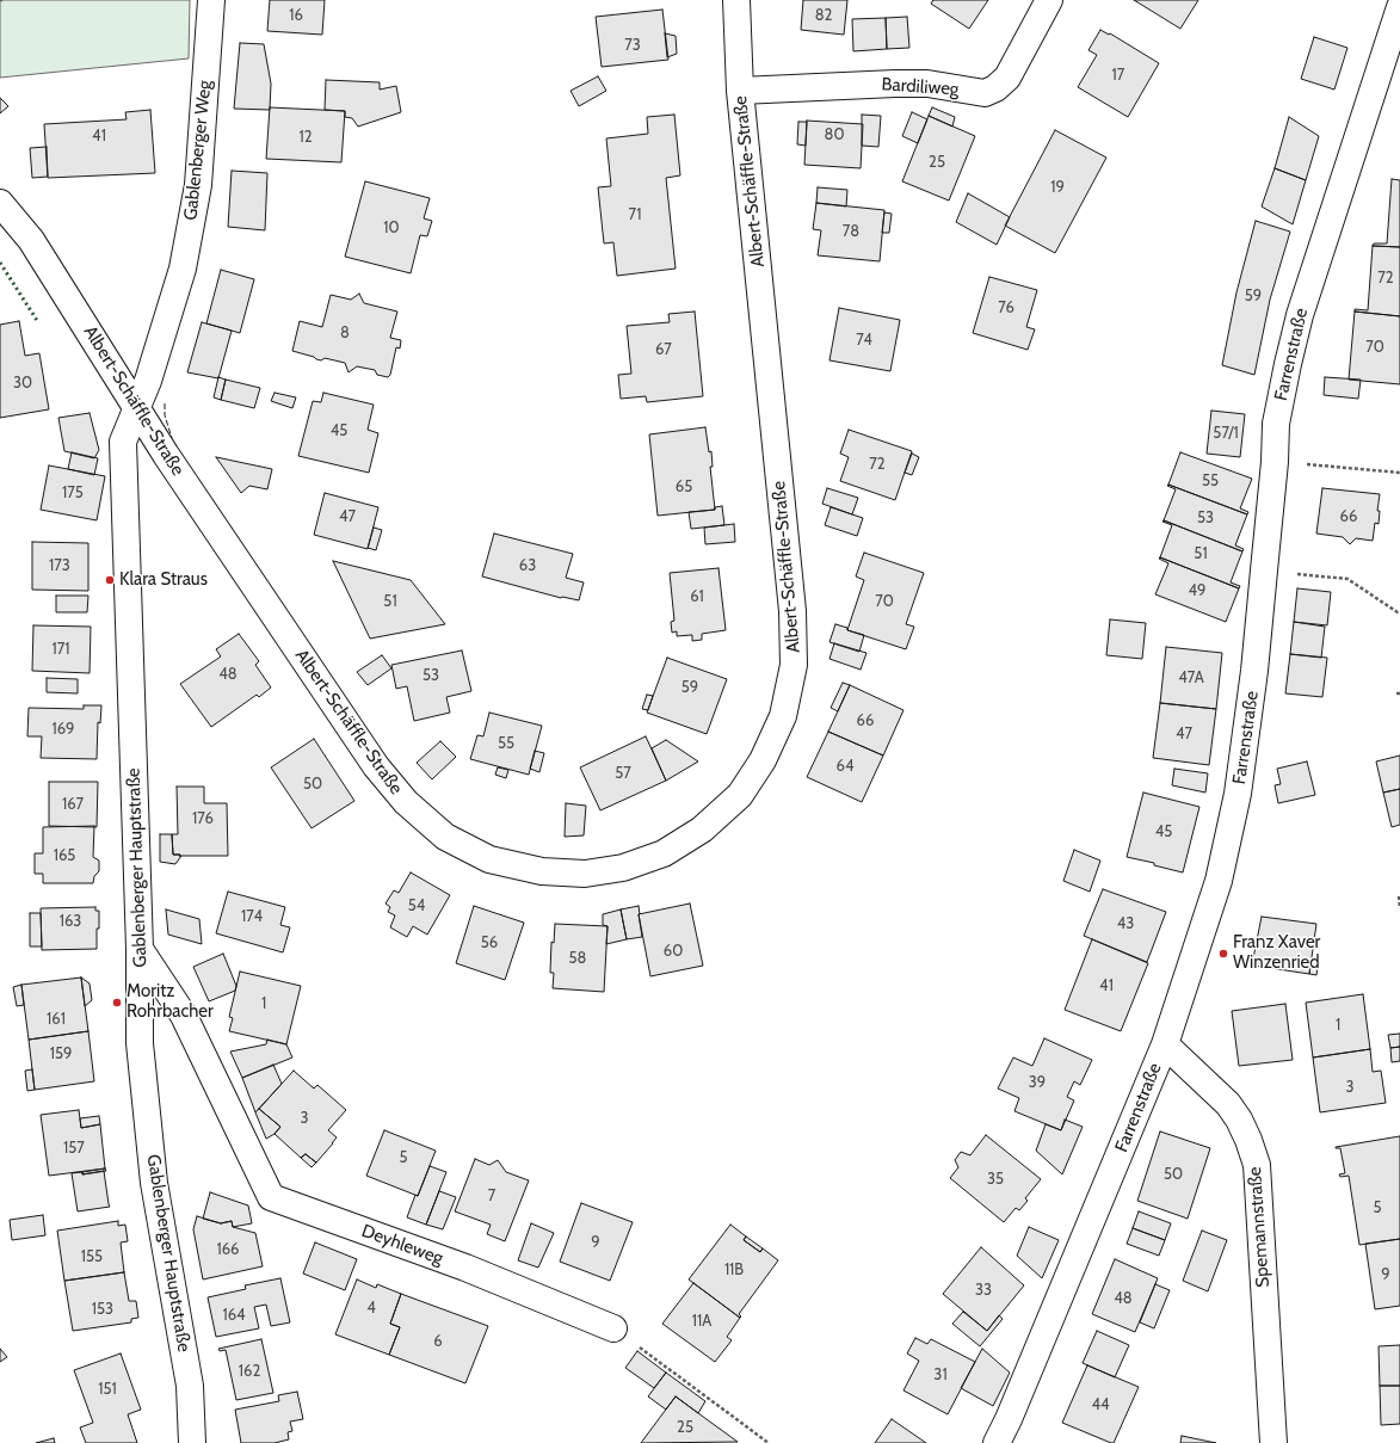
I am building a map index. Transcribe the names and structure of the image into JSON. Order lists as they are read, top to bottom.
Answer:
{
  "streets": {
    "street": [
      "Bardiliweg",
      "Gablenberger Weg",
      "Albert-Schäffle-Straße",
      "Farrenstraße",
      "Gablenberger Hauptstraße",
      "Spemannstraße",
      "Deyhleweg"
    ]
  },
  "crossings": [
    ["Bardiliweg", "Albert-Schäffle-Straße"],
    ["Gablenberger Weg", "Albert-Schäffle-Straße"],
    ["Gablenberger Weg", "Gablenberger Hauptstraße"],
    ["Albert-Schäffle-Straße", "Gablenberger Hauptstraße"],
    ["Farrenstraße", "Spemannstraße"],
    ["Gablenberger Hauptstraße", "Deyhleweg"]
  ],
  "places": ["Klara Straus", "Franz Xaver Winzenried", "Moritz Rohrbacher"],
  "house_numbers": [
    "16",
    "82",
    "73",
    "17",
    "80",
    "41",
    "12",
    "25",
    "19",
    "71",
    "10",
    "78",
    "72",
    "59",
    "76",
    "8",
    "74",
    "70",
    "67",
    "30",
    "45",
    "57/1",
    "72",
    "55",
    "65",
    "175",
    "47",
    "66",
    "53",
    "51",
    "173",
    "63",
    "49",
    "61",
    "51",
    "70",
    "171",
    "48",
    "53",
    "47A",
    "59",
    "66",
    "169",
    "47",
    "55",
    "64",
    "57",
    "50",
    "167",
    "176",
    "45",
    "165",
    "54",
    "174",
    "163",
    "43",
    "56",
    "60",
    "58",
    "41",
    "1",
    "161",
    "1",
    "159",
    "39",
    "3",
    "3",
    "157",
    "5",
    "50",
    "35",
    "7",
    "5",
    "9",
    "166",
    "155",
    "11B",
    "9",
    "33",
    "48",
    "4",
    "153",
    "164",
    "11A",
    "6",
    "162",
    "31",
    "151",
    "44",
    "25"
  ]
}
